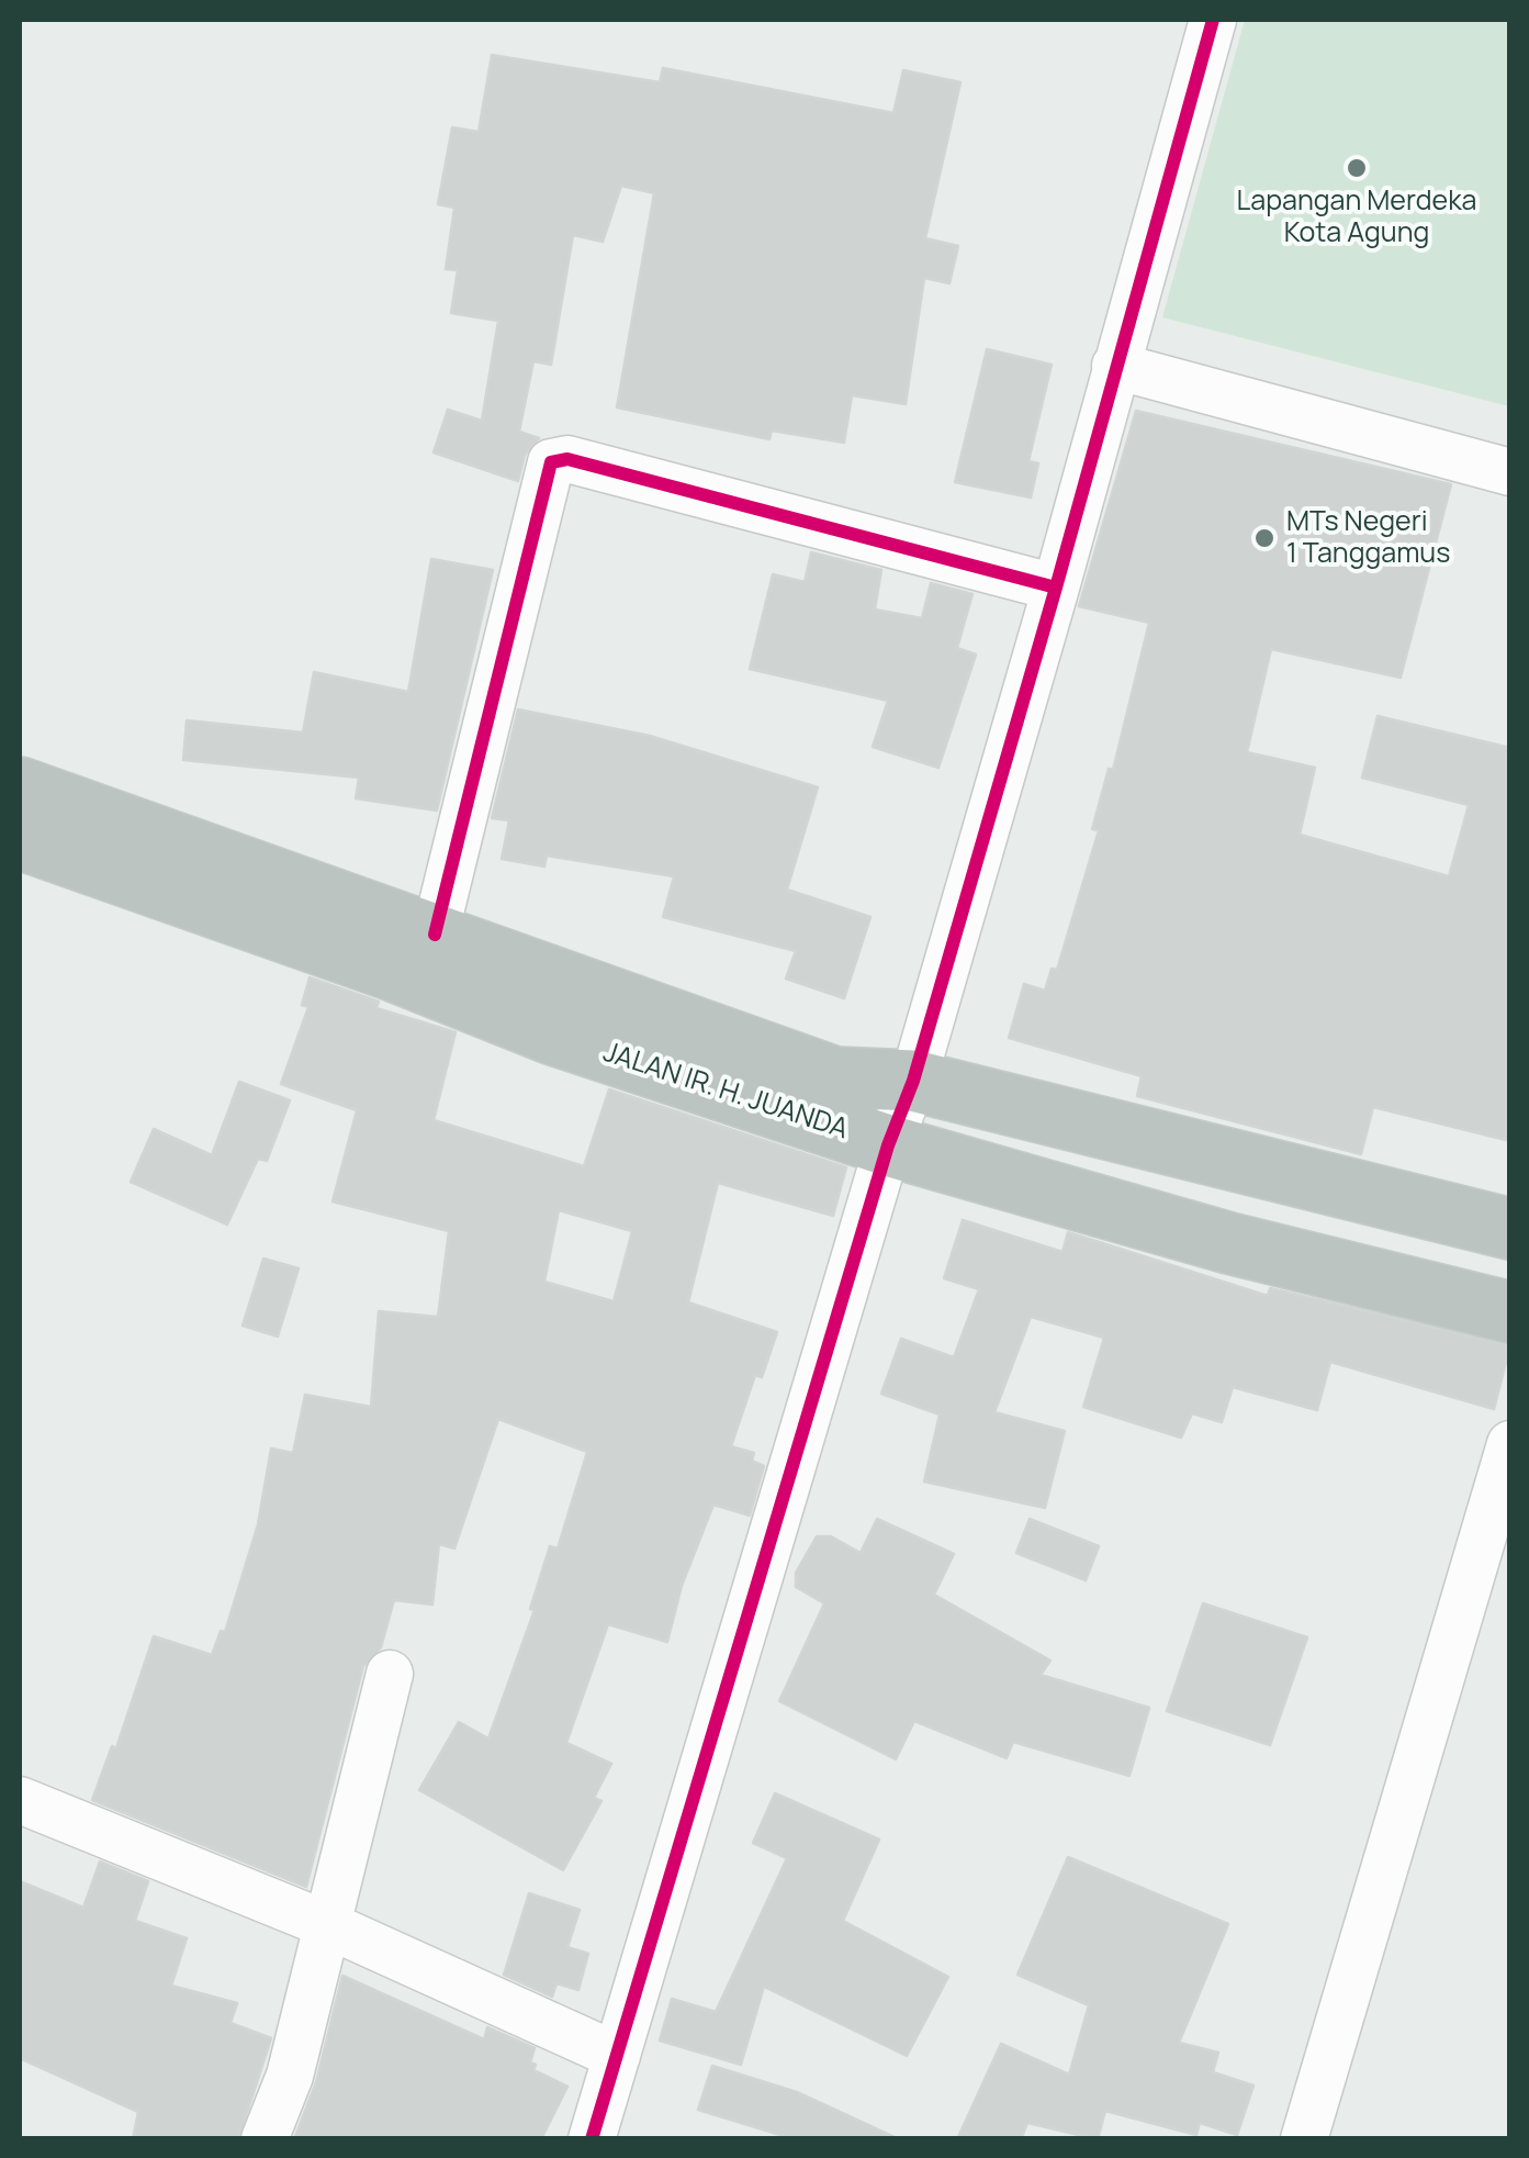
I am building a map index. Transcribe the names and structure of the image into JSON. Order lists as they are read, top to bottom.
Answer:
{
  "streets": {
    "highway": ["JALAN IR. H. JUANDA"]
  },
  "places": ["Lapangan Merdeka Kota Agung", "MTs Negeri 1 Tanggamus"]
}
